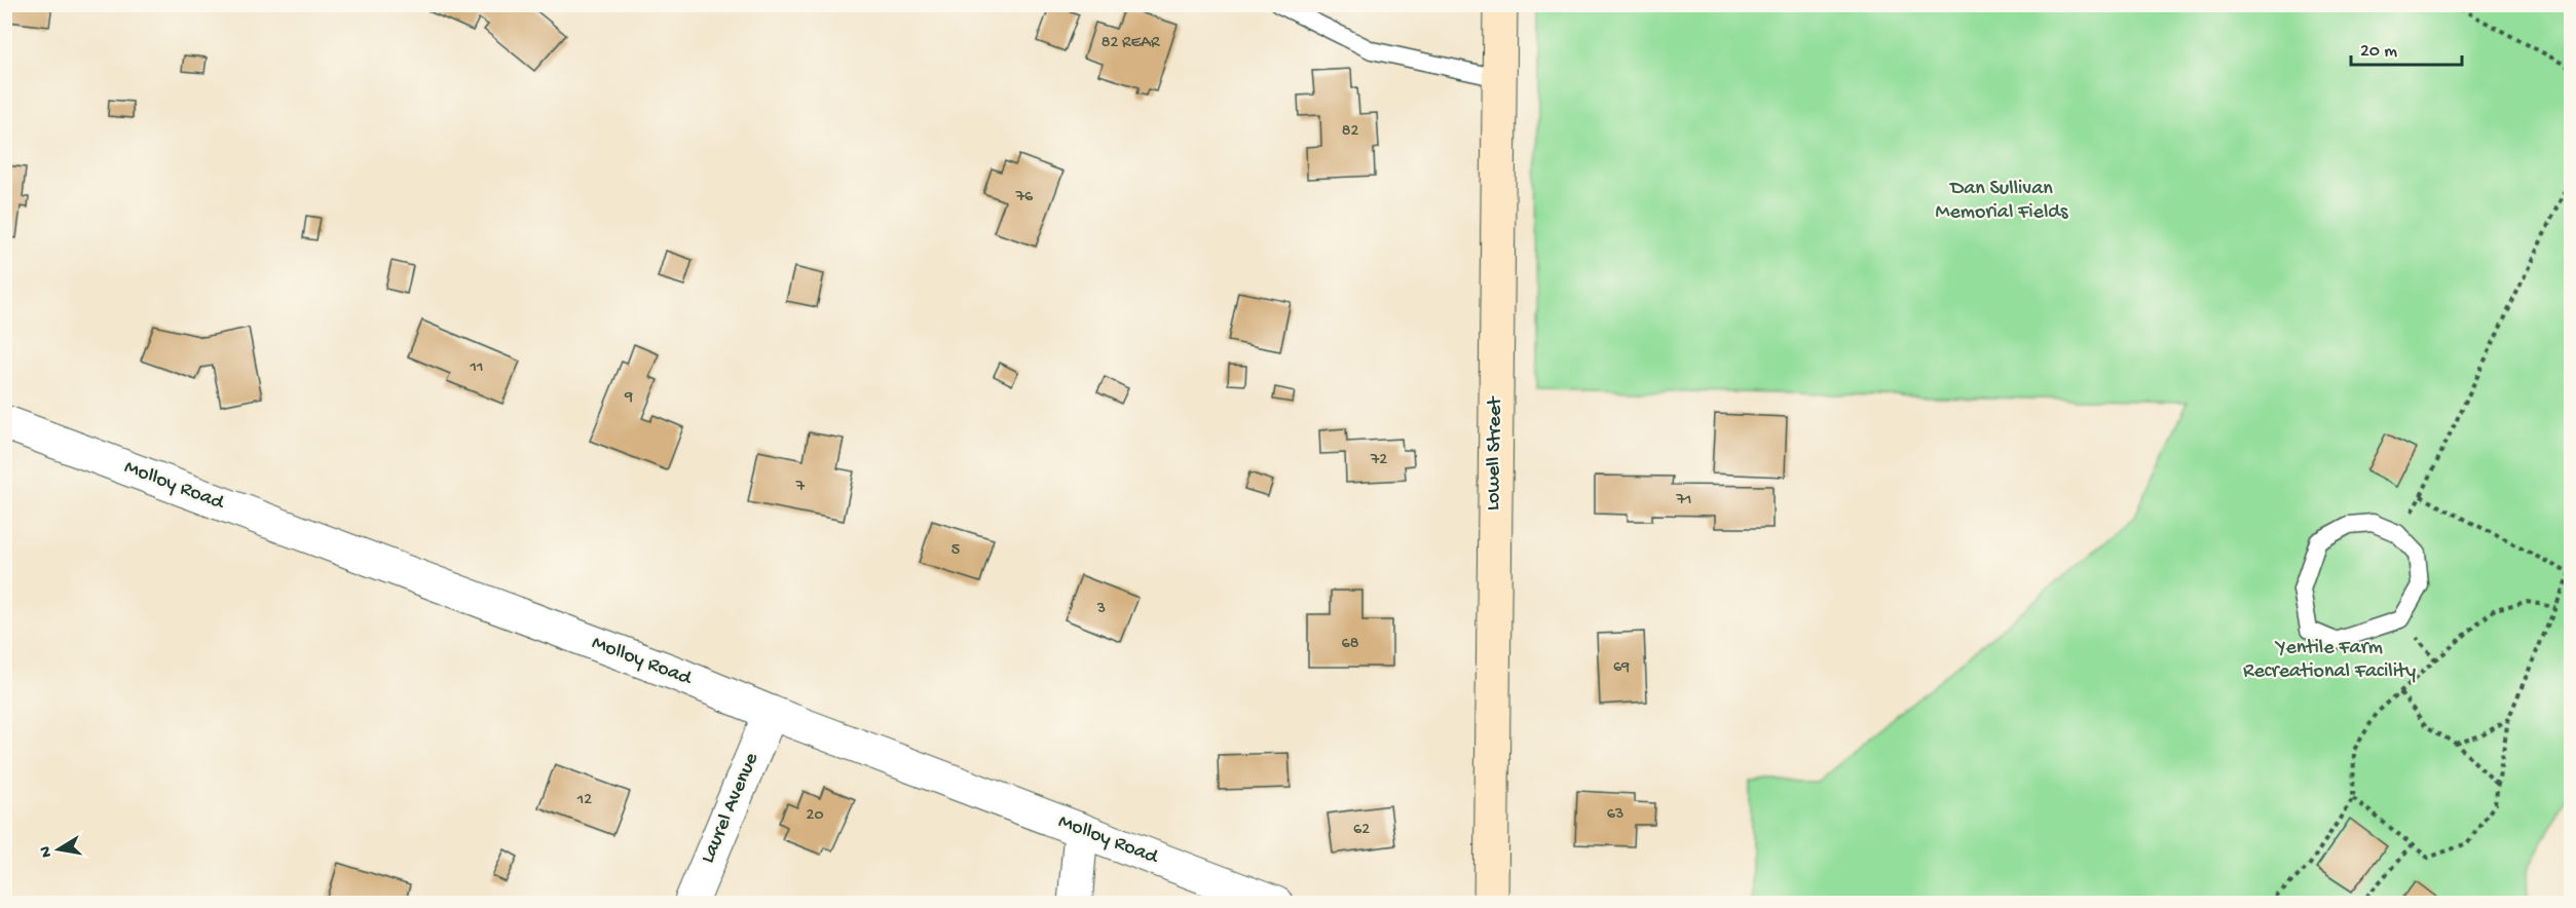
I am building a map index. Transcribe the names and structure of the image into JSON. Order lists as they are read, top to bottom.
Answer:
{
  "streets": {
    "main road": ["Lowell Street"],
    "street": ["Molloy Road", "Laurel Avenue"]
  },
  "crossings": [
    ["Molloy Road", "Laurel Avenue"]
  ],
  "parks": ["Dan Sullivan Memorial Fields", "Yentile Farm Recreational Facility"],
  "house_numbers": [
    "82 REAR",
    "82",
    "76",
    "11",
    "9",
    "72",
    "7",
    "71",
    "5",
    "3",
    "68",
    "69",
    "12",
    "63",
    "20",
    "62"
  ],
  "scale_bar": "20 m",
  "north": "left"
}
